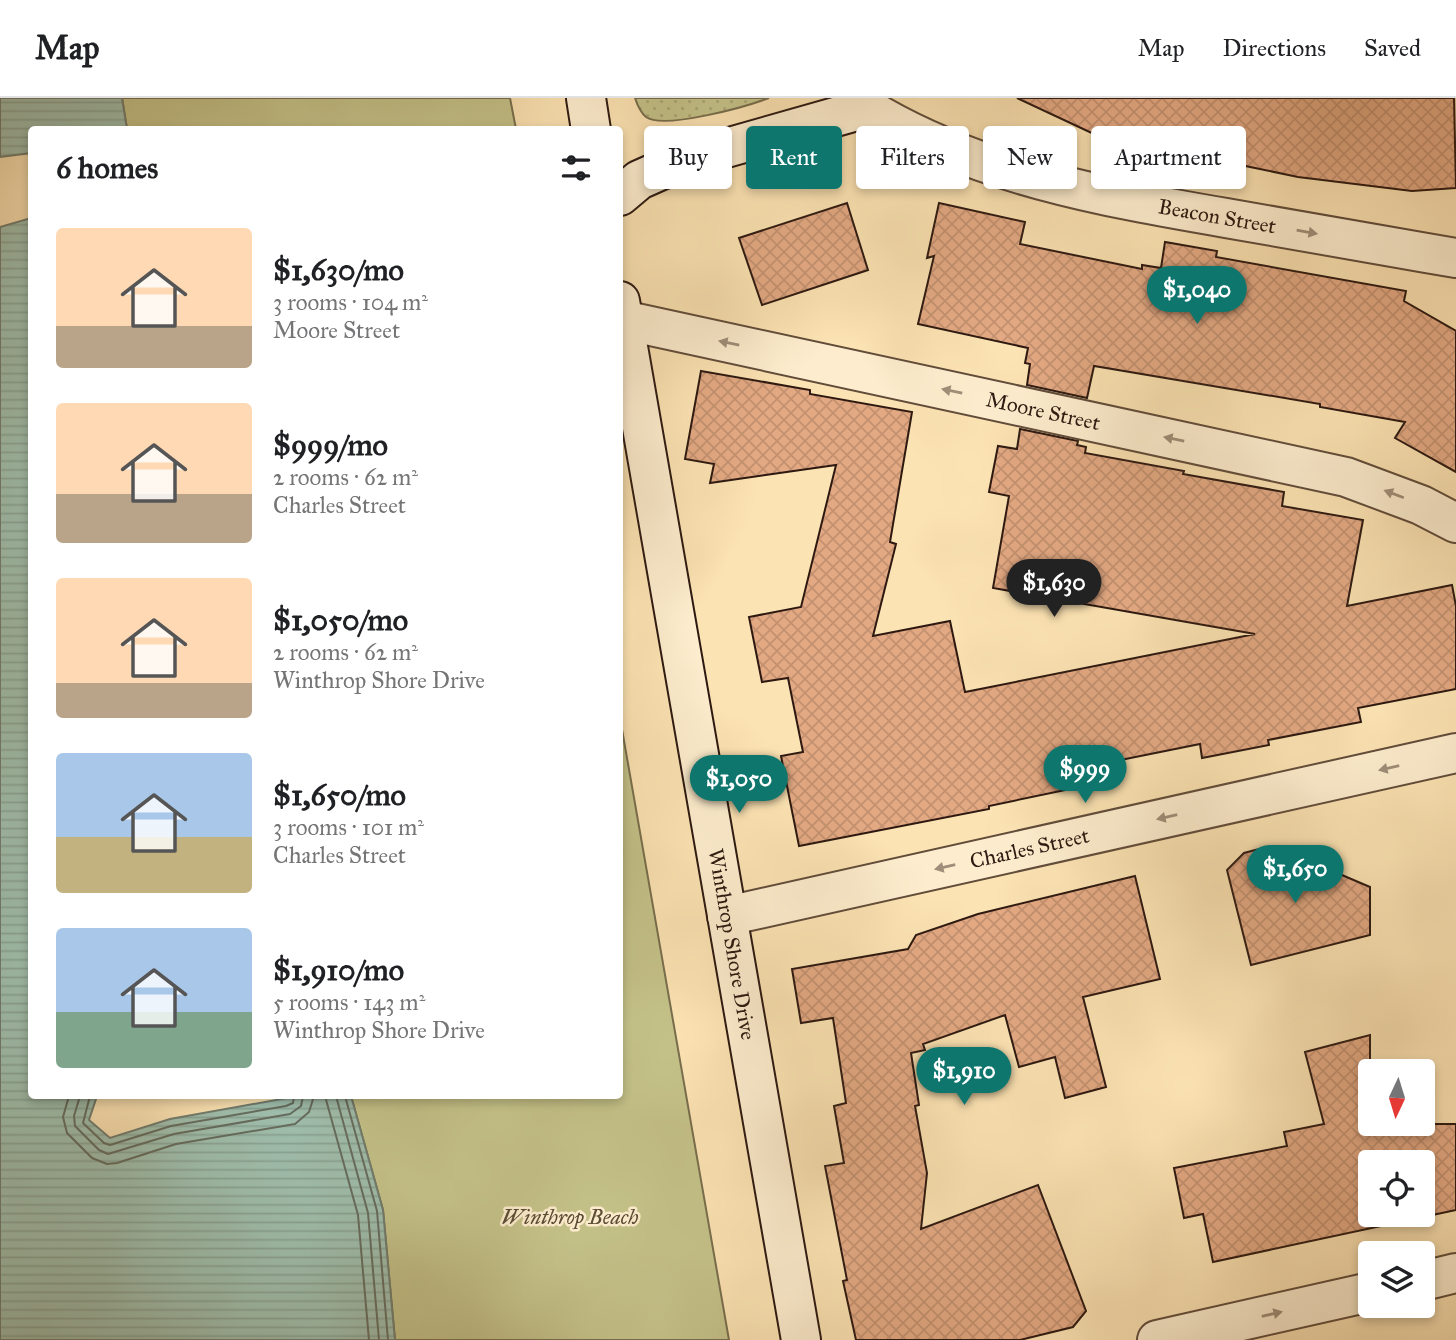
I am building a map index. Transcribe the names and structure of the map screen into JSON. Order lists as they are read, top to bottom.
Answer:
{
  "streets": {
    "street": [
      "Beacon Street",
      "Moore Street",
      "Charles Street",
      "Winthrop Shore Drive"
    ]
  },
  "crossings": [
    ["Charles Street", "Winthrop Shore Drive"]
  ],
  "one_way": ["Beacon Street", "Moore Street", "Charles Street"],
  "parks": ["Winthrop Beach"],
  "north": "bottom",
  "page": {
    "header": "Map",
    "nav": ["Map", "Directions", "Saved"],
    "chip": [
      "Buy",
      "Rent",
      "Filters",
      "New",
      "Apartment"
    ],
    "heading": "6 homes",
    "list": [
      {
        "name": "$1,630/mo",
        "note": "3 rooms · 104 m² · Moore Street"
      },
      {
        "name": "$999/mo",
        "note": "2 rooms · 62 m² · Charles Street"
      },
      {
        "name": "$1,050/mo",
        "note": "2 rooms · 62 m² · Winthrop Shore Drive"
      },
      {
        "name": "$1,650/mo",
        "note": "3 rooms · 101 m² · Charles Street"
      },
      {
        "name": "$1,910/mo",
        "note": "5 rooms · 143 m² · Winthrop Shore Drive"
      }
    ],
    "price": [
      "$1,040",
      "$1,630",
      "$999",
      "$1,050",
      "$1,650",
      "$1,910"
    ]
  }
}
